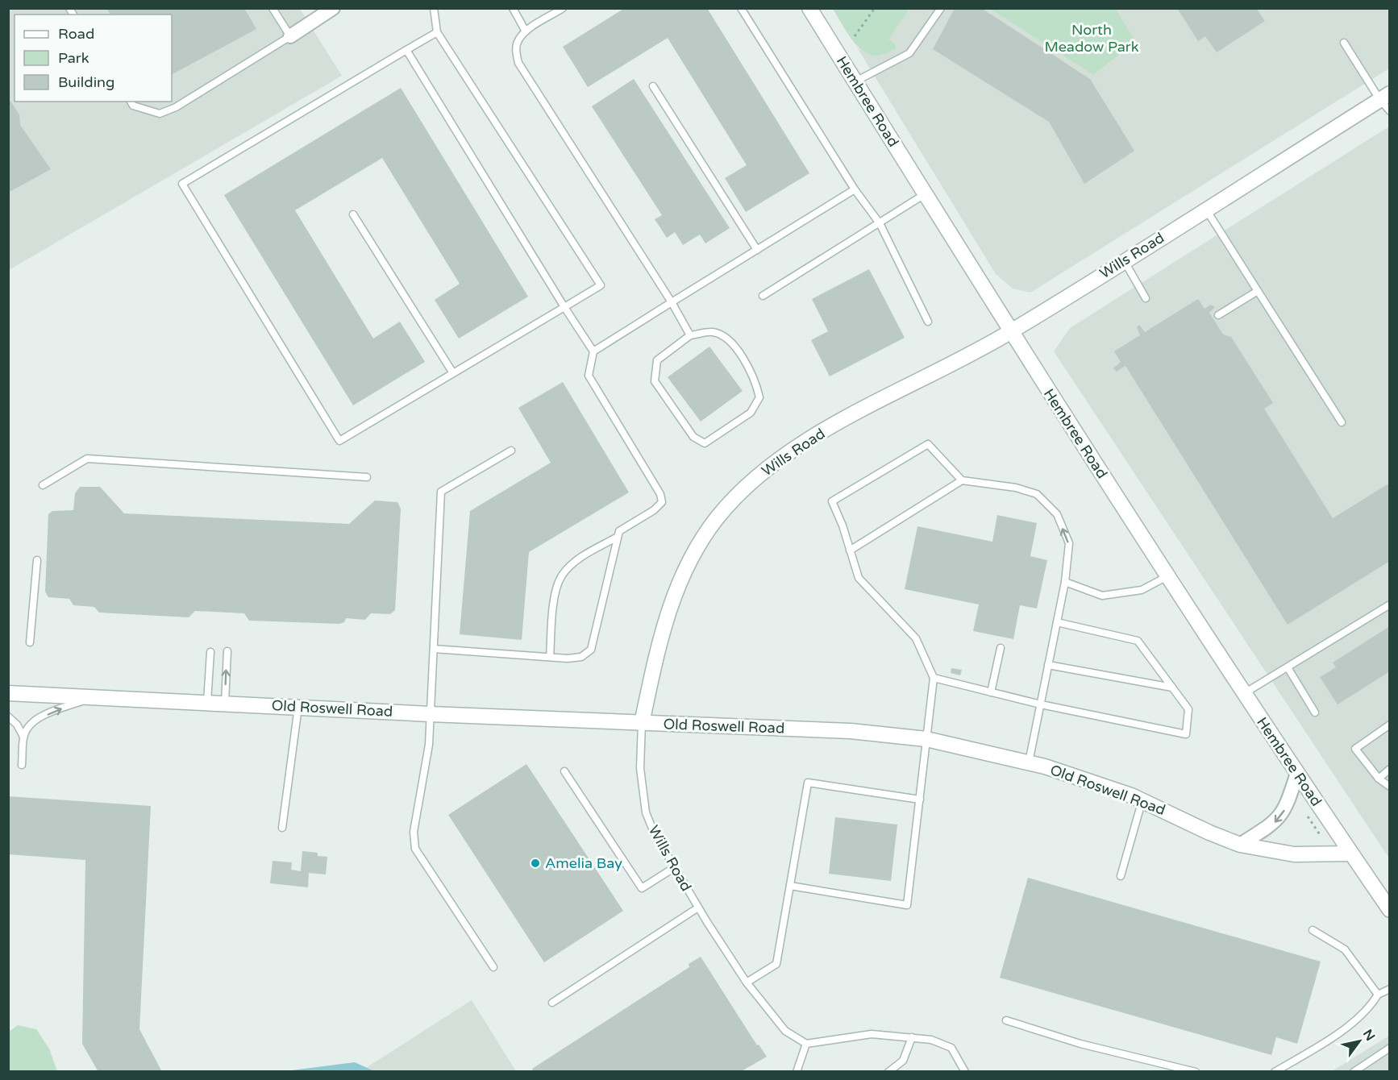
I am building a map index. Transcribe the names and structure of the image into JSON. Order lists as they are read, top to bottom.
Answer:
{
  "streets": {
    "street": ["Hembree Road", "Wills Road", "Old Roswell Road"]
  },
  "crossings": [
    ["Hembree Road", "Wills Road"],
    ["Hembree Road", "Old Roswell Road"],
    ["Wills Road", "Old Roswell Road"]
  ],
  "parks": ["North Meadow Park"],
  "places": ["Amelia Bay"],
  "legend": ["Road", "Park", "Building"],
  "north": "top right"
}
